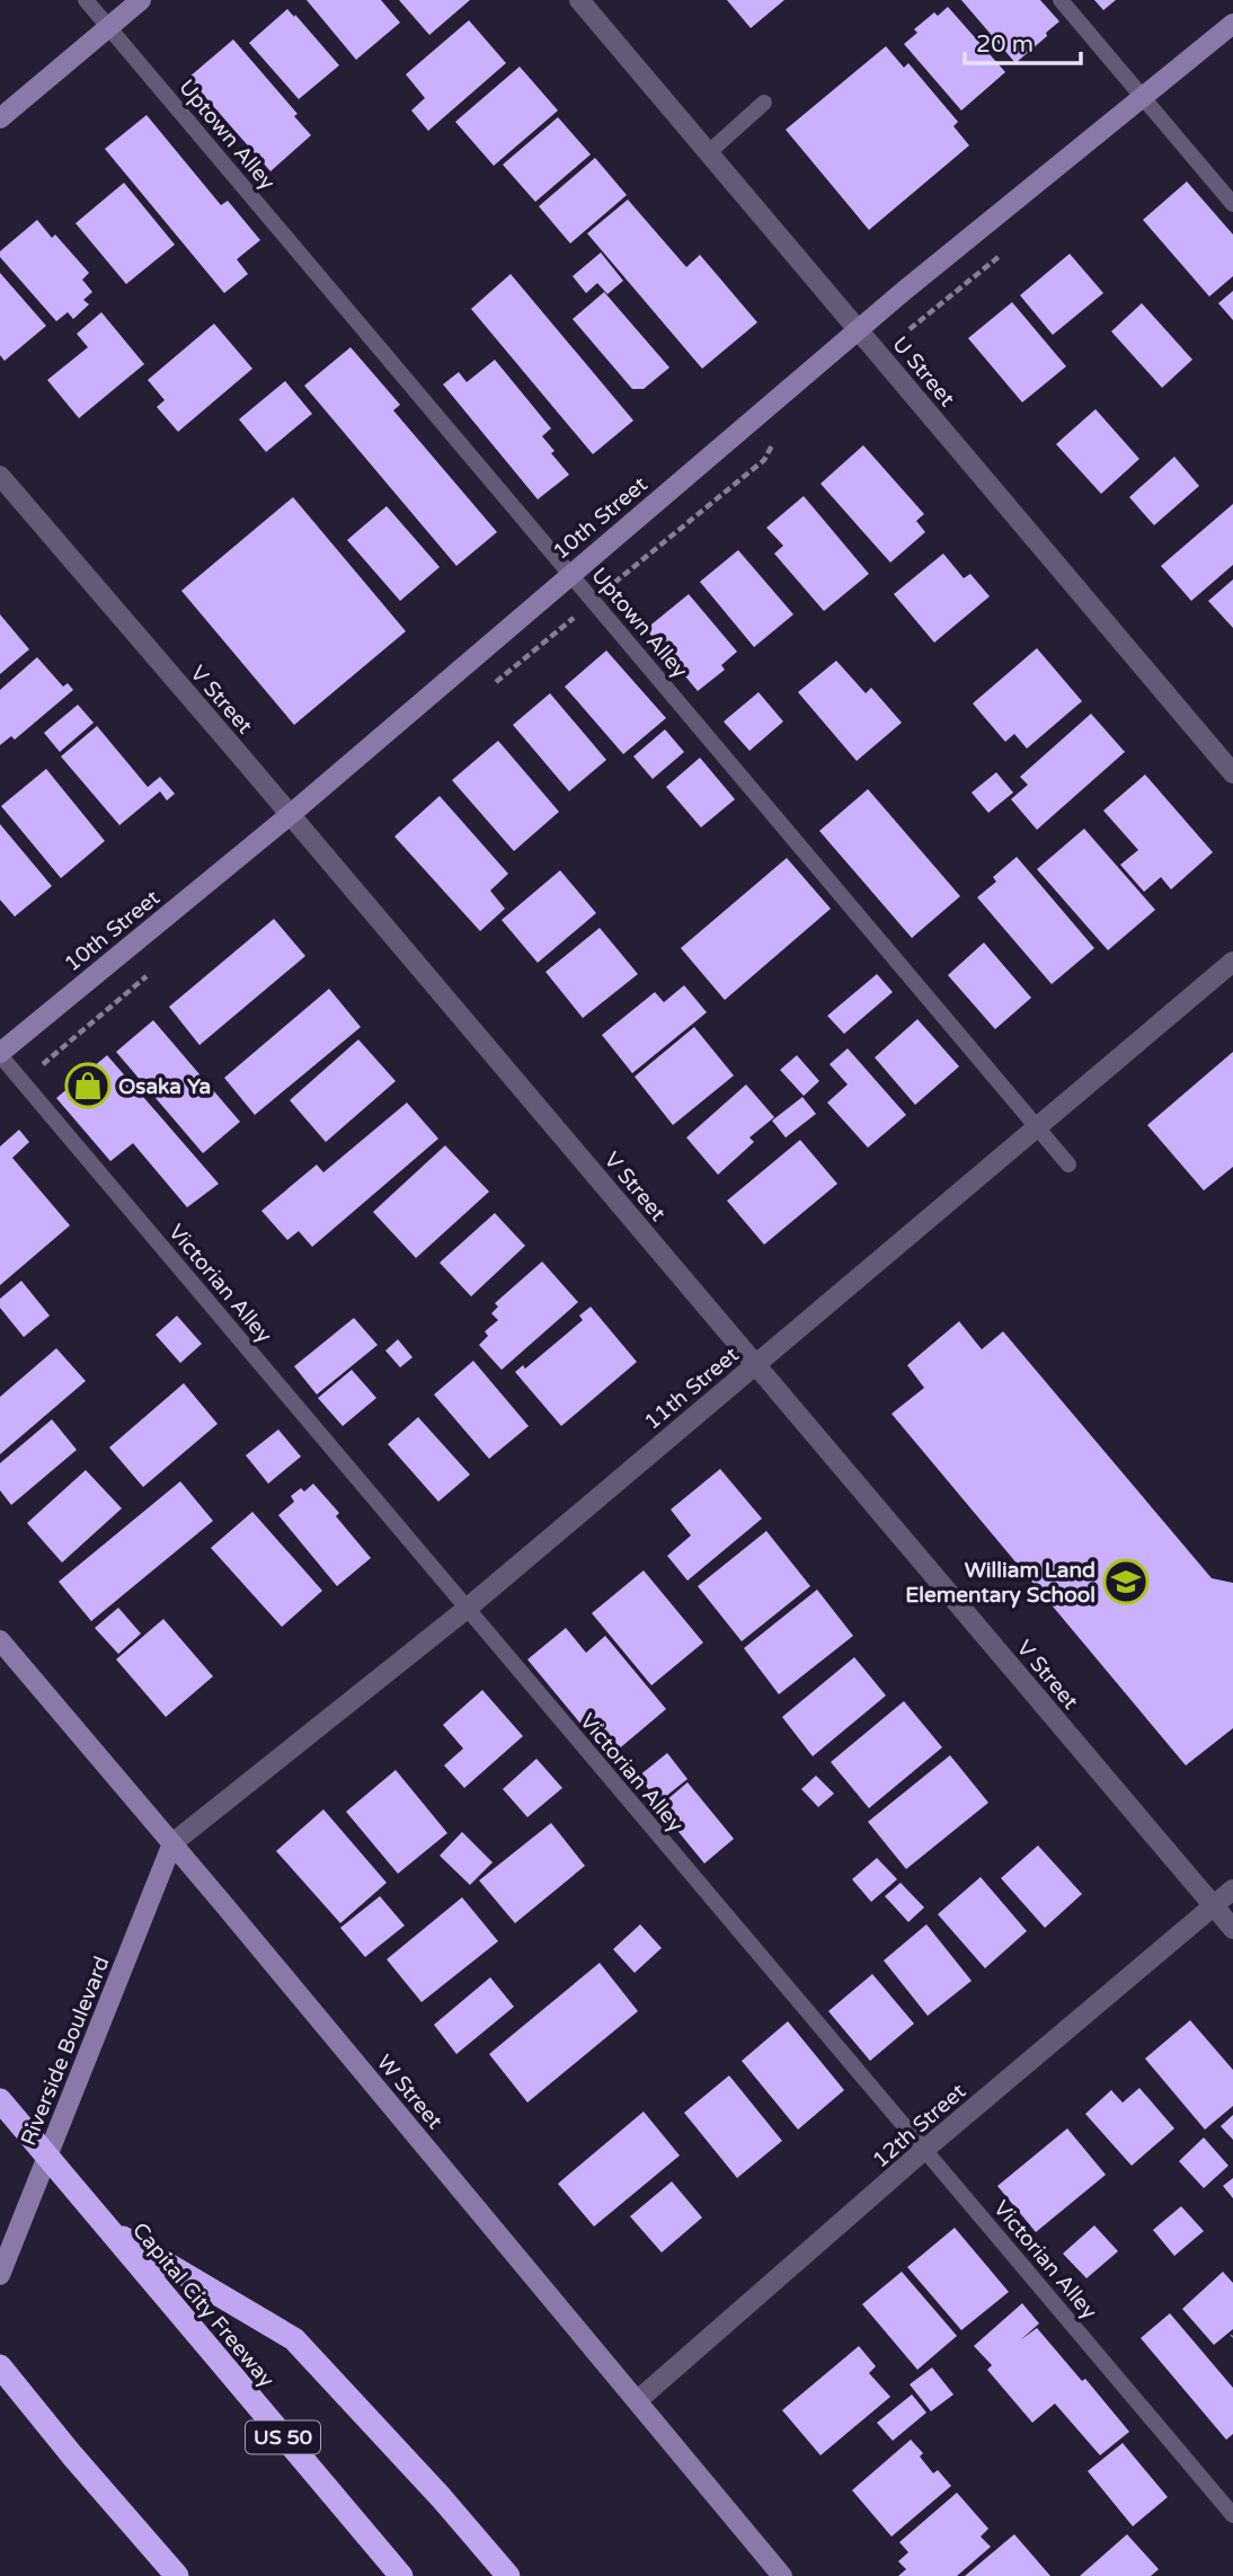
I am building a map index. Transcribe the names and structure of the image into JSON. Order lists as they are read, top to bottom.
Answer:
{
  "streets": {
    "highway": ["Capital City Freeway", "US 50"],
    "street": [
      "U Street",
      "10th Street",
      "V Street",
      "11th Street",
      "Riverside Boulevard",
      "W Street",
      "12th Street"
    ],
    "lane": ["Uptown Alley", "Victorian Alley"]
  },
  "crossings": [
    ["Uptown Alley", "10th Street"],
    ["Uptown Alley", "11th Street"],
    ["U Street", "10th Street"],
    ["10th Street", "V Street"],
    ["10th Street", "Victorian Alley"],
    ["V Street", "11th Street"],
    ["V Street", "12th Street"],
    ["Victorian Alley", "11th Street"],
    ["Victorian Alley", "12th Street"],
    ["11th Street", "Riverside Boulevard"],
    ["11th Street", "W Street"],
    ["Riverside Boulevard", "W Street"],
    ["W Street", "12th Street"]
  ],
  "places": {
    "shop": ["Osaka Ya"],
    "school or university": ["William Land Elementary School"]
  },
  "scale_bar": "20 m"
}
